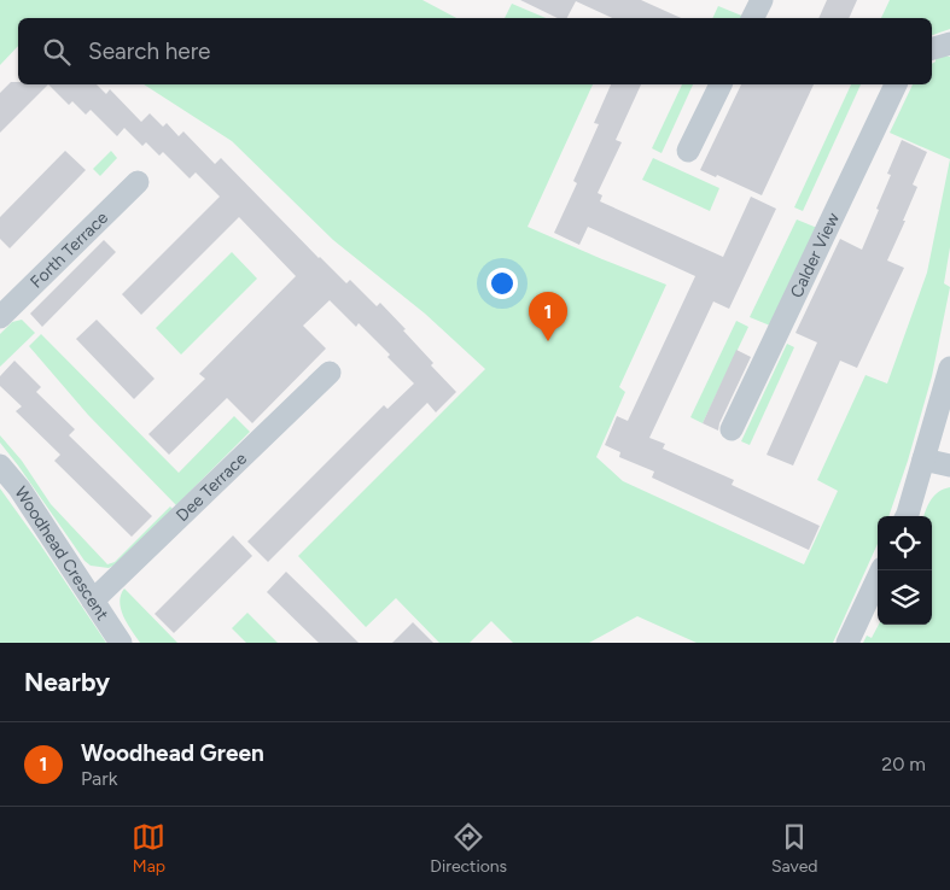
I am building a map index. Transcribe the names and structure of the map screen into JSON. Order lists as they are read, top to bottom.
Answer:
{
  "streets": {
    "street": [
      "Forth Terrace",
      "Calder View",
      "Dee Terrace",
      "Woodhead Crescent"
    ]
  },
  "crossings": [
    ["Dee Terrace", "Woodhead Crescent"]
  ],
  "page": {
    "search": "Search here",
    "pins": "1",
    "heading": "Nearby",
    "list": [
      {
        "mark": "1",
        "name": "Woodhead Green",
        "note": "Park",
        "value": "20 m"
      }
    ],
    "nav": ["Map", "Directions", "Saved"]
  }
}
